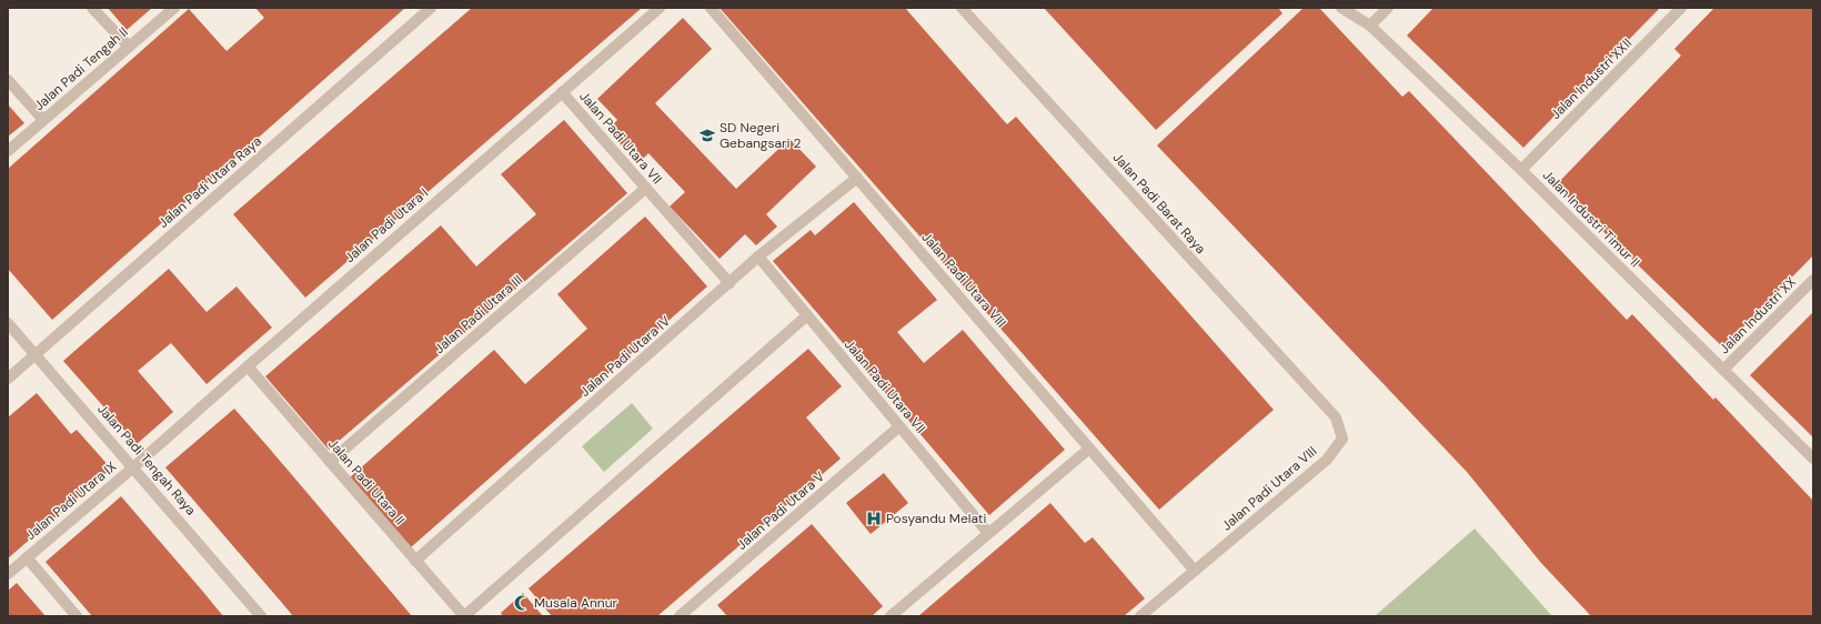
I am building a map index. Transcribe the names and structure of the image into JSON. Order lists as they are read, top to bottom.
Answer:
{
  "streets": {
    "street": [
      "Jalan Padi Tengah II",
      "Jalan Industri XXII",
      "Jalan Padi Utara VII",
      "Jalan Padi Utara Raya",
      "Jalan Padi Barat Raya",
      "Jalan Industri Timur II",
      "Jalan Padi Utara I",
      "Jalan Padi Utara VIII",
      "Jalan Padi Utara III",
      "Jalan Industri XX",
      "Jalan Padi Utara IV",
      "Jalan Padi Tengah Raya",
      "Jalan Padi Utara II",
      "Jalan Padi Utara IX",
      "Jalan Padi Utara V"
    ]
  },
  "crossings": [
    ["Jalan Industri XXII", "Jalan Industri Timur II"],
    ["Jalan Padi Utara VII", "Jalan Padi Utara I"],
    ["Jalan Padi Utara VII", "Jalan Padi Utara III"],
    ["Jalan Padi Utara VII", "Jalan Padi Utara IV"],
    ["Jalan Padi Utara VII", "Jalan Padi Utara V"],
    ["Jalan Padi Utara Raya", "Jalan Padi Tengah Raya"],
    ["Jalan Padi Barat Raya", "Jalan Padi Utara VIII"],
    ["Jalan Industri Timur II", "Jalan Industri XX"],
    ["Jalan Padi Utara I", "Jalan Padi Tengah Raya"],
    ["Jalan Padi Utara I", "Jalan Padi Utara II"],
    ["Jalan Padi Utara I", "Jalan Padi Utara IX"],
    ["Jalan Padi Utara VIII", "Jalan Padi Utara IV"],
    ["Jalan Padi Utara III", "Jalan Padi Utara II"],
    ["Jalan Padi Utara IV", "Jalan Padi Utara II"],
    ["Jalan Padi Tengah Raya", "Jalan Padi Utara IX"]
  ],
  "places": {
    "school or university": ["SD Negeri Gebangsari 2"],
    "hospital": ["Posyandu Melati"],
    "mosque": ["Musala Annur"]
  }
}
